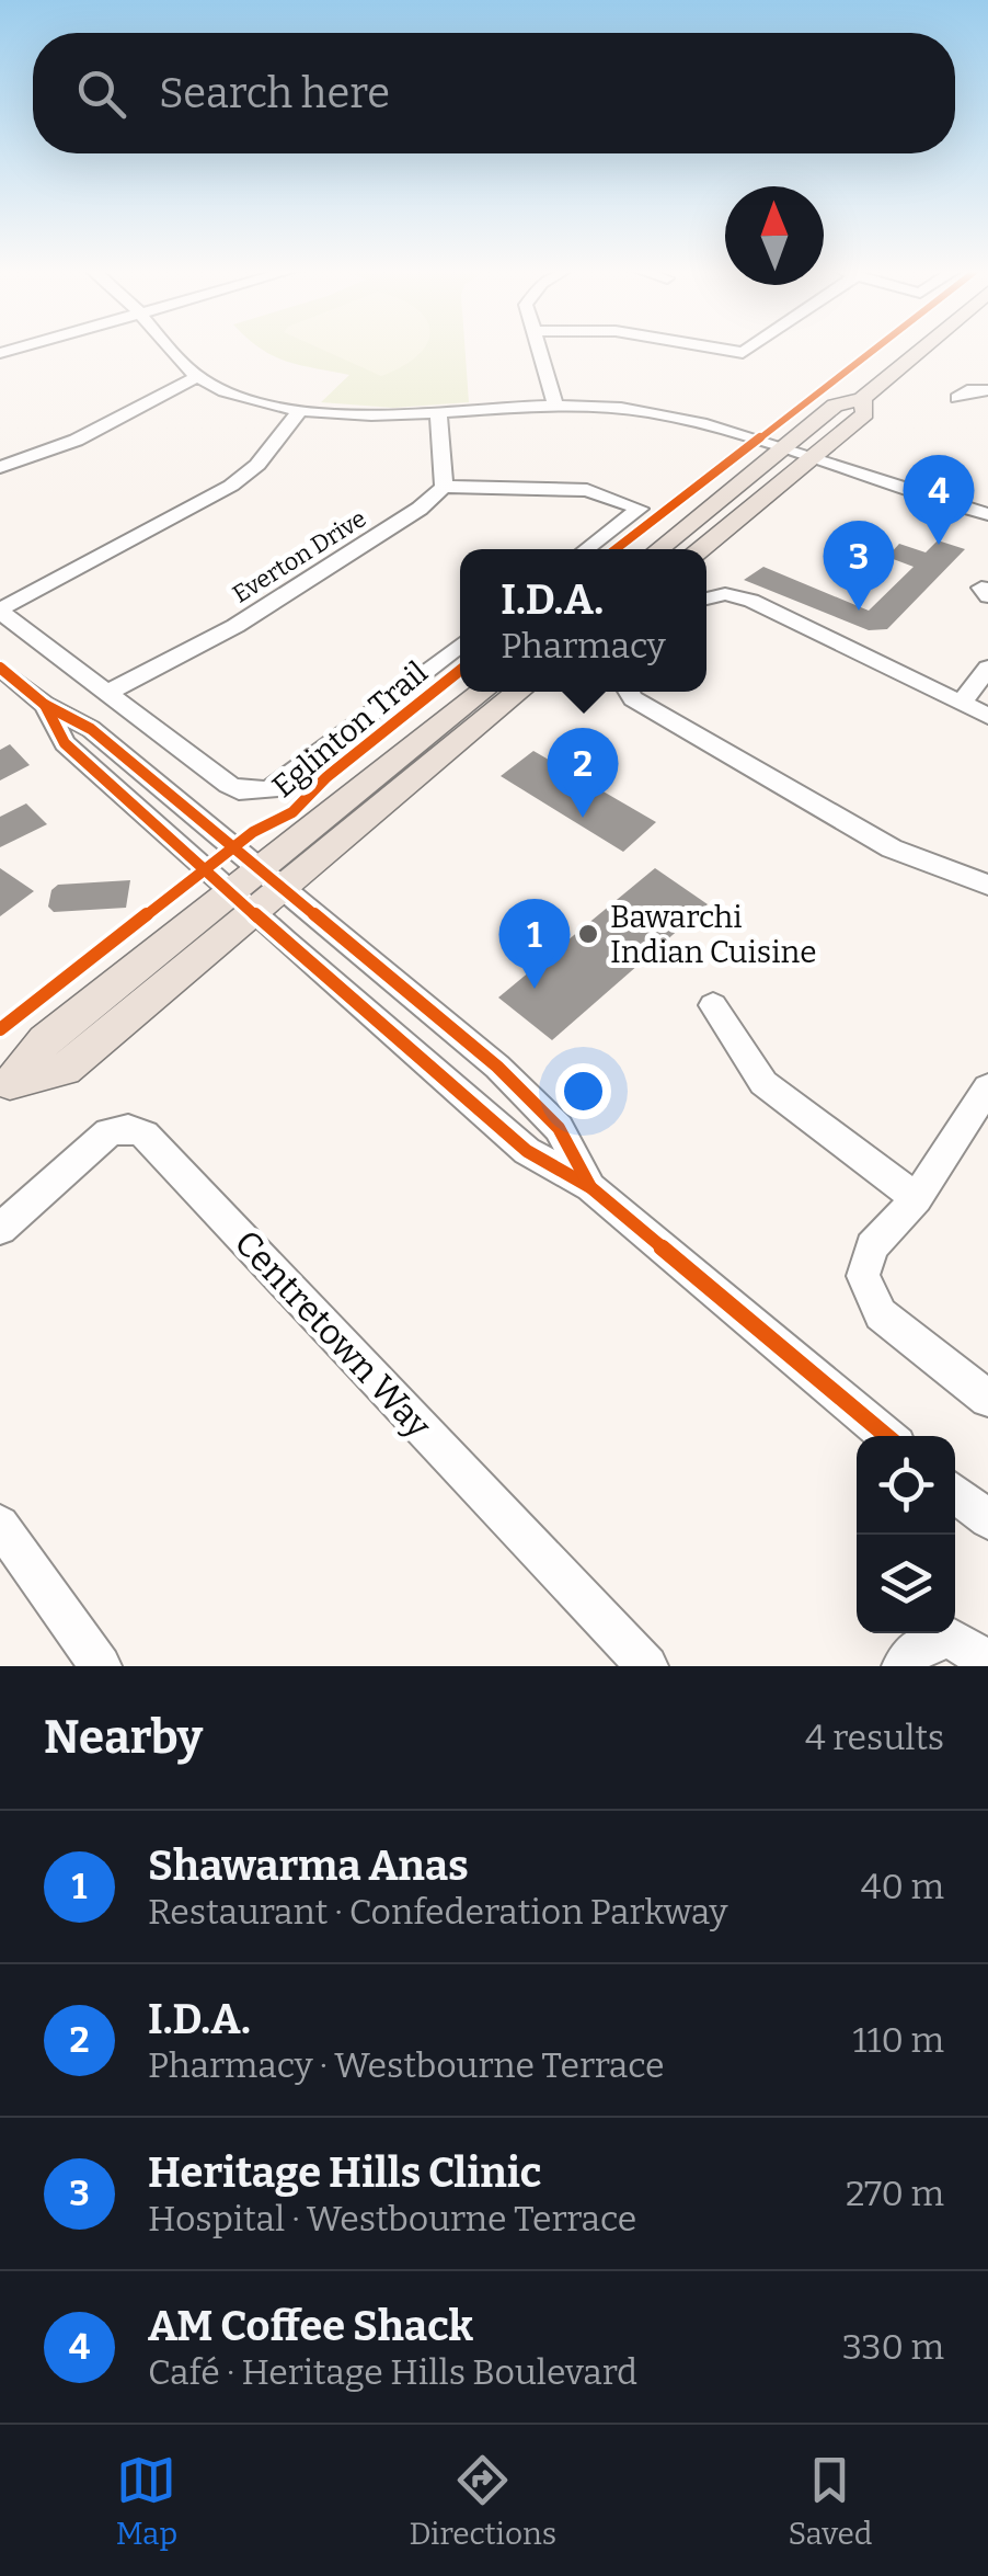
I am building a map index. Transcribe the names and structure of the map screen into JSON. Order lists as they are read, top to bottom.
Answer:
{
  "streets": {
    "street": ["Everton Drive", "Centretown Way"],
    "cycle path": ["Eglinton Trail"]
  },
  "places": ["Bawarchi Indian Cuisine"],
  "north": "top",
  "page": {
    "search": "Search here",
    "pins": [
      "4",
      "3",
      "2",
      "1"
    ],
    "popup": ["I.D.A.", "Pharmacy"],
    "heading": ["Nearby", "4 results"],
    "list": [
      {
        "mark": "1",
        "name": "Shawarma Anas",
        "note": "Restaurant · Confederation Parkway",
        "value": "40 m"
      },
      {
        "mark": "2",
        "name": "I.D.A.",
        "note": "Pharmacy · Westbourne Terrace",
        "value": "110 m"
      },
      {
        "mark": "3",
        "name": "Heritage Hills Clinic",
        "note": "Hospital · Westbourne Terrace",
        "value": "270 m"
      },
      {
        "mark": "4",
        "name": "AM Coffee Shack",
        "note": "Café · Heritage Hills Boulevard",
        "value": "330 m"
      }
    ],
    "nav": ["Map", "Directions", "Saved"]
  }
}
